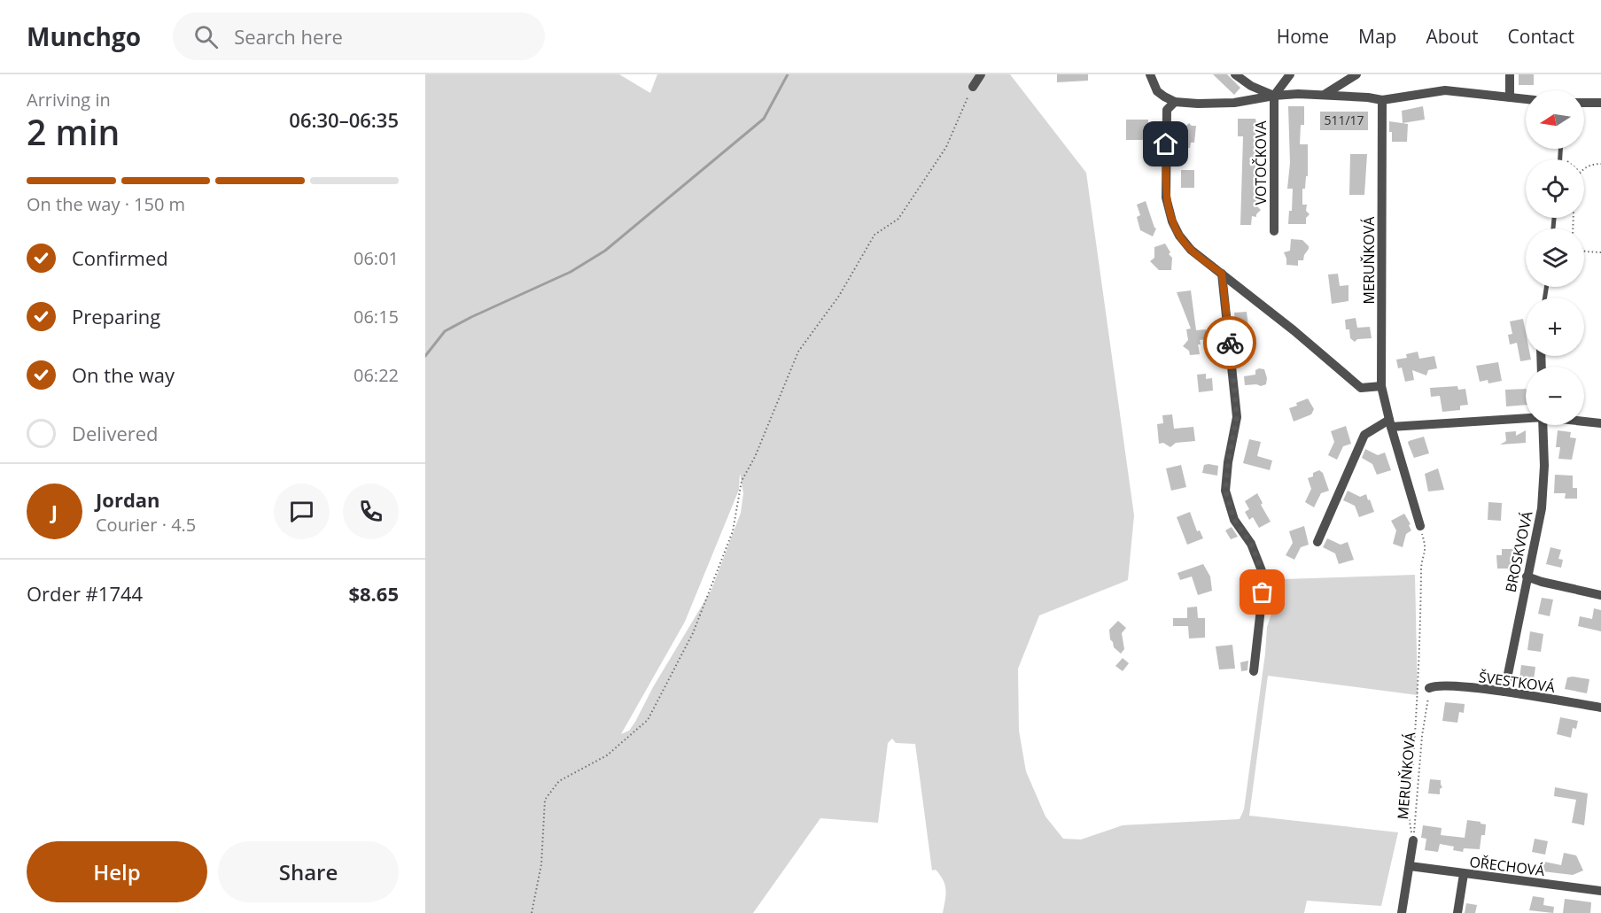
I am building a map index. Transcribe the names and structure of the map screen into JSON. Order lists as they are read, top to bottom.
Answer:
{
  "streets": {
    "street": [
      "VOTOČKOVA",
      "MERUŇKOVÁ",
      "BROSKVOVÁ",
      "ŠVESTKOVÁ",
      "OŘECHOVÁ"
    ]
  },
  "crossings": [
    ["MERUŇKOVÁ", "ŠVESTKOVÁ"],
    ["MERUŇKOVÁ", "OŘECHOVÁ"],
    ["BROSKVOVÁ", "ŠVESTKOVÁ"]
  ],
  "house_numbers": ["511/17"],
  "north": "left",
  "page": {
    "header": "Munchgo",
    "search": "Search here",
    "nav": [
      "Home",
      "Map",
      "About",
      "Contact"
    ],
    "heading": ["2 min", "Arriving in", "06:30–06:35"],
    "panel": [
      "Jordan",
      "Courier · 4.5",
      "Order #1744",
      "$8.65"
    ],
    "map_buttons": ["+", "−"],
    "bar": "On the way · 150 m",
    "list": [
      ["Confirmed", "06:01"],
      ["Preparing", "06:15"],
      ["On the way", "06:22"],
      "Delivered"
    ],
    "round": "J",
    "buttons": ["Help", "Share"]
  }
}
